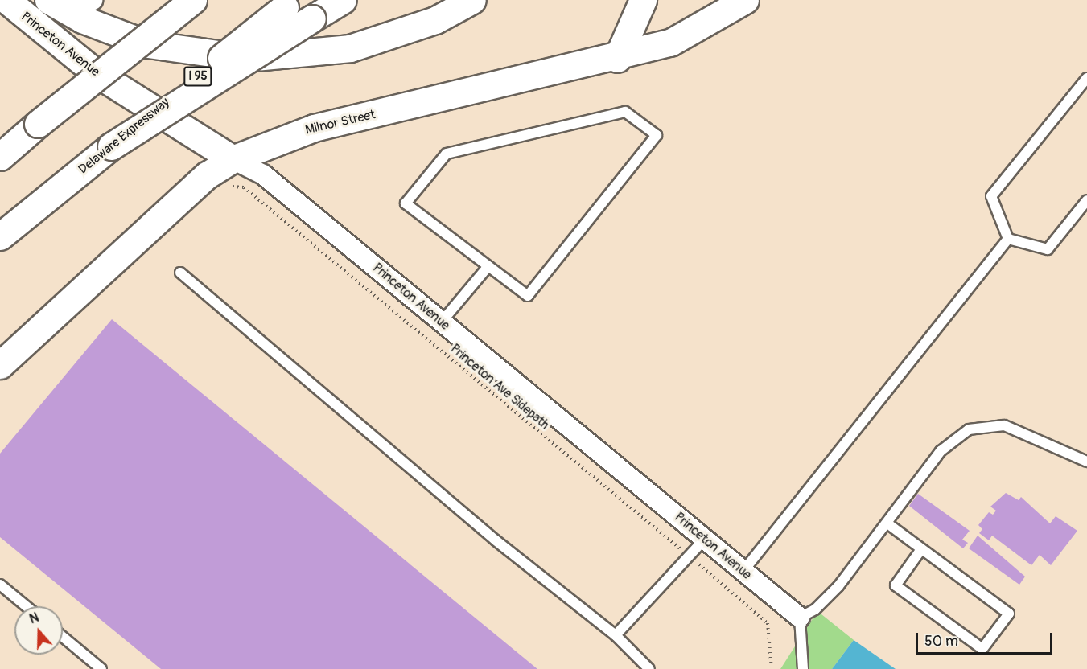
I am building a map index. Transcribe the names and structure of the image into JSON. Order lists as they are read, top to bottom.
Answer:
{
  "streets": {
    "main road": [
      "Princeton Avenue",
      "I 95",
      "Milnor Street",
      "Delaware Expressway"
    ],
    "path": ["Princeton Ave Sidepath"]
  },
  "crossings": [
    ["Princeton Avenue", "Milnor Street"]
  ],
  "scale_bar": "50 m",
  "north": "top"
}
